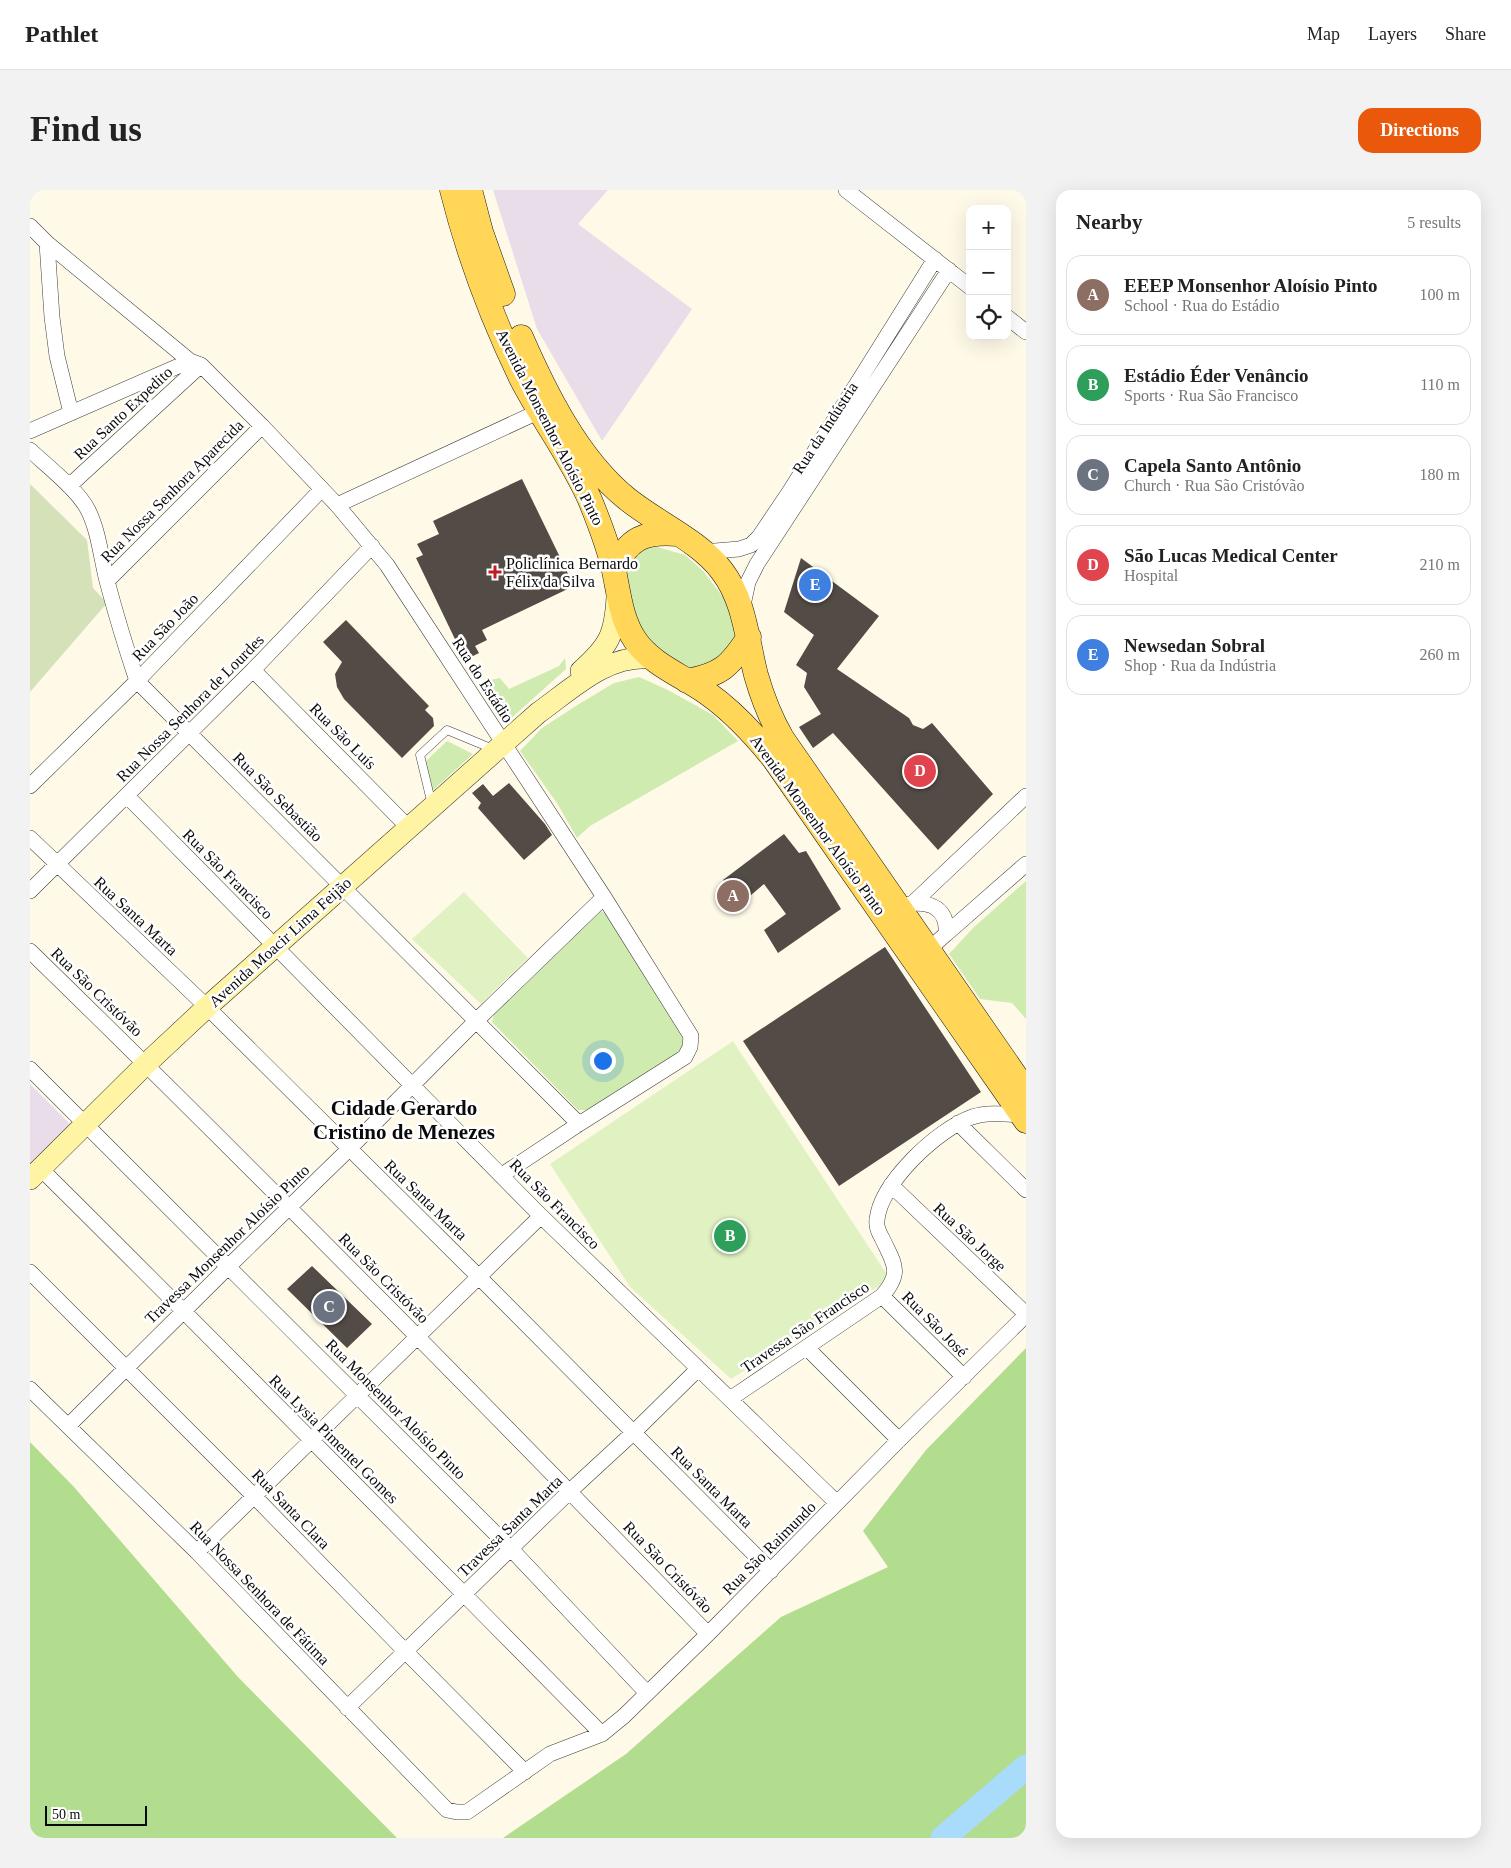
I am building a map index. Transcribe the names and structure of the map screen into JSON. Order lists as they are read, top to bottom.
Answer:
{
  "streets": {
    "main road": ["Avenida Monsenhor Aloísio Pinto", "Avenida Moacir Lima Feijão"],
    "street": [
      "Rua Santo Expedito",
      "Rua da Indústria",
      "Rua Nossa Senhora Aparecida",
      "Rua São João",
      "Rua do Estádio",
      "Rua Nossa Senhora de Lourdes",
      "Rua São Luís",
      "Rua São Sebastião",
      "Rua São Francisco",
      "Rua Santa Marta",
      "Rua São Cristóvão",
      "Rua São Jorge",
      "Travessa Monsenhor Aloísio Pinto",
      "Rua São José",
      "Travessa São Francisco",
      "Rua Monsenhor Aloísio Pinto",
      "Rua Lysia Pimentel Gomes",
      "Rua Santa Clara",
      "Travessa Santa Marta",
      "Rua São Raimundo",
      "Rua Nossa Senhora de Fátima"
    ]
  },
  "crossings": [
    ["Rua Santo Expedito", "Rua do Estádio"],
    ["Rua Santo Expedito", "Rua São Sebastião"],
    ["Avenida Monsenhor Aloísio Pinto", "Rua da Indústria"],
    ["Rua Nossa Senhora Aparecida", "Rua do Estádio"],
    ["Rua Nossa Senhora Aparecida", "Rua São Sebastião"],
    ["Rua São João", "Rua do Estádio"],
    ["Rua São João", "Rua São Sebastião"],
    ["Rua do Estádio", "Rua Nossa Senhora de Lourdes"],
    ["Rua do Estádio", "Rua São Sebastião"],
    ["Rua do Estádio", "Avenida Moacir Lima Feijão"],
    ["Rua do Estádio", "Travessa Monsenhor Aloísio Pinto"],
    ["Rua Nossa Senhora de Lourdes", "Rua São Luís"],
    ["Rua Nossa Senhora de Lourdes", "Rua São Sebastião"],
    ["Rua Nossa Senhora de Lourdes", "Rua São Francisco"],
    ["Rua Nossa Senhora de Lourdes", "Rua Santa Marta"],
    ["Rua São Luís", "Avenida Moacir Lima Feijão"],
    ["Rua São Sebastião", "Avenida Moacir Lima Feijão"],
    ["Rua São Sebastião", "Travessa Monsenhor Aloísio Pinto"],
    ["Rua São Francisco", "Avenida Moacir Lima Feijão"],
    ["Rua São Francisco", "Travessa Monsenhor Aloísio Pinto"],
    ["Rua São Francisco", "Travessa São Francisco"],
    ["Rua São Francisco", "Travessa Santa Marta"],
    ["Rua São Francisco", "Rua São Raimundo"],
    ["Rua Santa Marta", "Avenida Moacir Lima Feijão"],
    ["Rua Santa Marta", "Travessa Monsenhor Aloísio Pinto"],
    ["Rua Santa Marta", "Travessa Santa Marta"],
    ["Rua Santa Marta", "Rua São Raimundo"],
    ["Avenida Moacir Lima Feijão", "Rua São Cristóvão"],
    ["Avenida Moacir Lima Feijão", "Rua Monsenhor Aloísio Pinto"],
    ["Avenida Moacir Lima Feijão", "Rua Lysia Pimentel Gomes"],
    ["Rua São Cristóvão", "Travessa Monsenhor Aloísio Pinto"],
    ["Rua São Cristóvão", "Travessa Santa Marta"],
    ["Rua São Cristóvão", "Rua São Raimundo"],
    ["Rua São Jorge", "Travessa São Francisco"],
    ["Rua São Jorge", "Rua São Raimundo"],
    ["Travessa Monsenhor Aloísio Pinto", "Rua Monsenhor Aloísio Pinto"],
    ["Travessa Monsenhor Aloísio Pinto", "Rua Lysia Pimentel Gomes"],
    ["Travessa Monsenhor Aloísio Pinto", "Rua Santa Clara"],
    ["Travessa Monsenhor Aloísio Pinto", "Rua Nossa Senhora de Fátima"],
    ["Rua São José", "Travessa São Francisco"],
    ["Rua São José", "Rua São Raimundo"],
    ["Rua Monsenhor Aloísio Pinto", "Travessa Santa Marta"],
    ["Rua Monsenhor Aloísio Pinto", "Rua São Raimundo"],
    ["Rua Lysia Pimentel Gomes", "Travessa Santa Marta"],
    ["Rua Lysia Pimentel Gomes", "Rua São Raimundo"],
    ["Rua Santa Clara", "Travessa Santa Marta"],
    ["Rua Santa Clara", "Rua São Raimundo"],
    ["Travessa Santa Marta", "Rua Nossa Senhora de Fátima"],
    ["Rua São Raimundo", "Rua Nossa Senhora de Fátima"]
  ],
  "districts": ["Cidade Gerardo Cristino de Menezes"],
  "places": {
    "health": ["Policlínica Bernardo Félix da Silva"]
  },
  "scale_bar": "50 m",
  "page": {
    "header": "Pathlet",
    "nav": ["Map", "Layers", "Share"],
    "buttons": "Directions",
    "title": "Find us",
    "heading": ["Nearby", "5 results"],
    "map_buttons": ["+", "−"],
    "list": [
      {
        "mark": "A",
        "name": "EEEP Monsenhor Aloísio Pinto",
        "note": "School · Rua do Estádio",
        "value": "100 m"
      },
      {
        "mark": "B",
        "name": "Estádio Éder Venâncio",
        "note": "Sports · Rua São Francisco",
        "value": "110 m"
      },
      {
        "mark": "C",
        "name": "Capela Santo Antônio",
        "note": "Church · Rua São Cristóvão",
        "value": "180 m"
      },
      {
        "mark": "D",
        "name": "São Lucas Medical Center",
        "note": "Hospital",
        "value": "210 m"
      },
      {
        "mark": "E",
        "name": "Newsedan Sobral",
        "note": "Shop · Rua da Indústria",
        "value": "260 m"
      }
    ],
    "pins": [
      "E",
      "D",
      "A",
      "B",
      "C"
    ],
    "scale": "50 m"
  }
}
